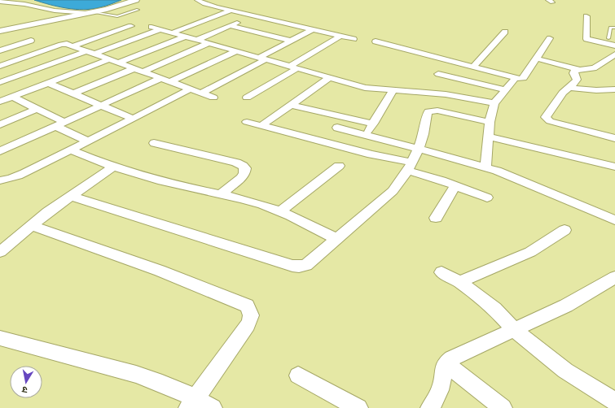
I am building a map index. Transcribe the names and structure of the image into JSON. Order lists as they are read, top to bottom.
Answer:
{
  "north": "bottom"
}
